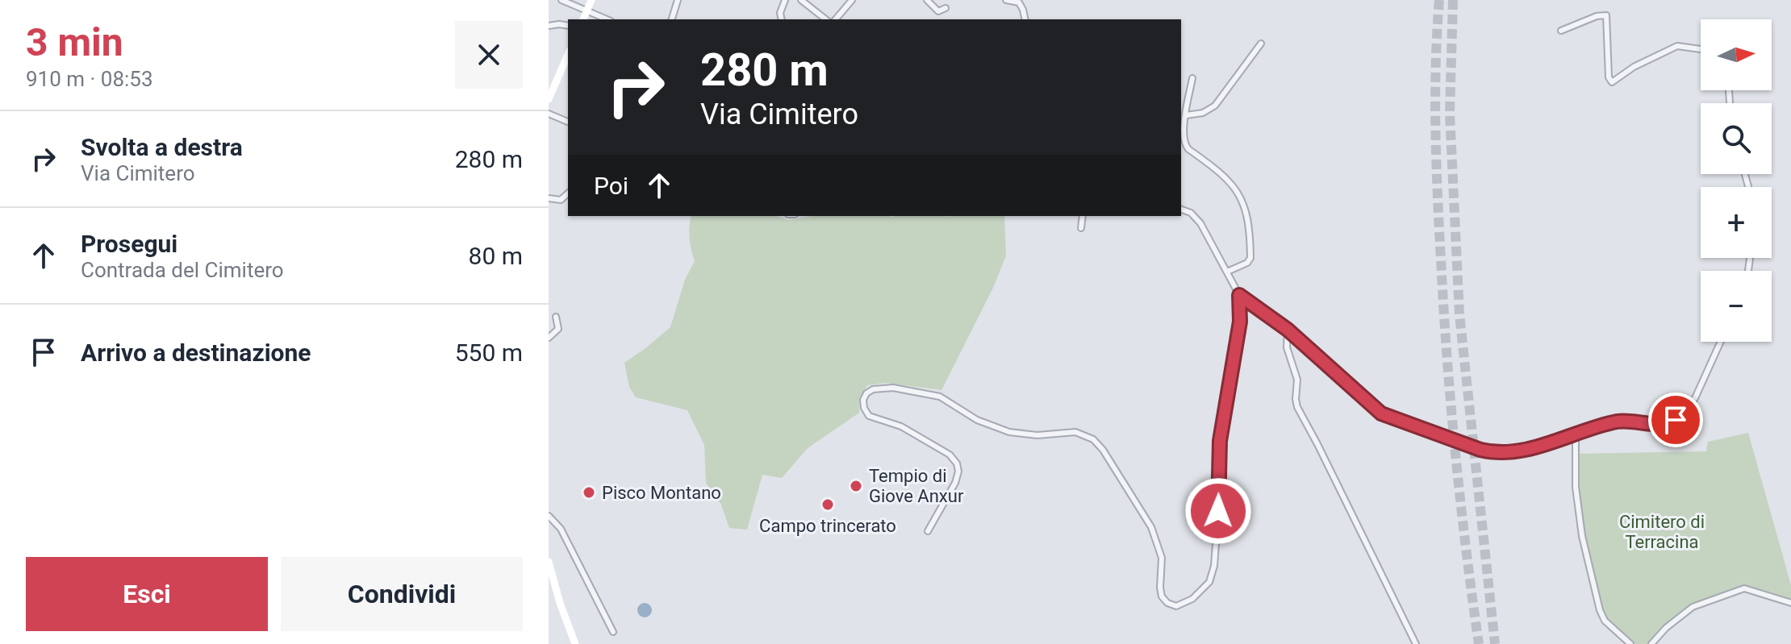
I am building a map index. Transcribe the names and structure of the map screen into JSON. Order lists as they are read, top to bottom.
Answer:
{
  "parks": ["Cimitero di Terracina"],
  "places": ["Tempio di Giove Anxur", "Pisco Montano", "Campo trincerato"],
  "north": "right",
  "page": {
    "heading": ["3 min", "910 m · 08:53"],
    "map_buttons": ["+", "−"],
    "turn": ["280 m", "Via Cimitero"],
    "list": [
      {
        "name": "Svolta a destra",
        "note": "Via Cimitero",
        "value": "280 m"
      },
      {
        "name": "Prosegui",
        "note": "Contrada del Cimitero",
        "value": "80 m"
      },
      {
        "name": "Arrivo a destinazione",
        "value": "550 m"
      }
    ],
    "then": "Poi",
    "buttons": ["Esci", "Condividi"]
  }
}
